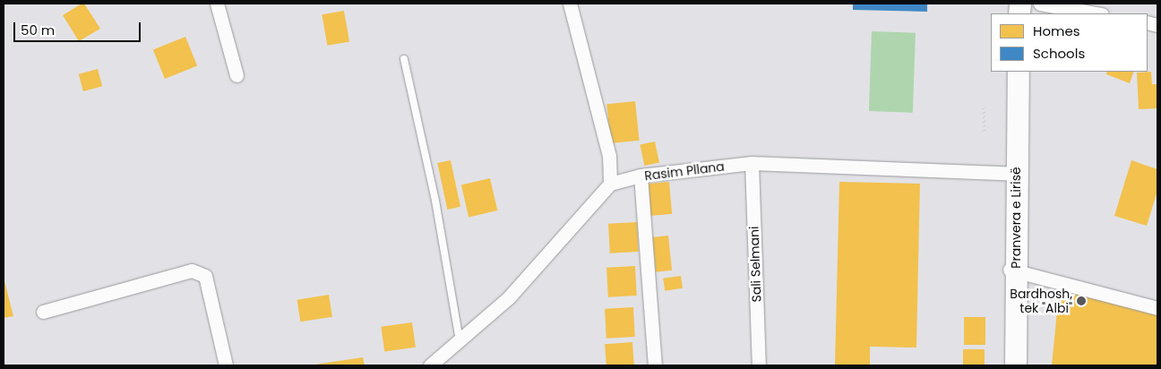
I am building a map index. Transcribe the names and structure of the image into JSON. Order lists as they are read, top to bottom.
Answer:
{
  "streets": {
    "main road": ["Pranvera e Lirisë"],
    "street": ["Rasim Pllana", "Sali Selmani"]
  },
  "crossings": [
    ["Rasim Pllana", "Pranvera e Lirisë"],
    ["Rasim Pllana", "Sali Selmani"]
  ],
  "places": ["Bardhosh, tek \"Albi\""],
  "legend": ["Homes", "Schools"],
  "scale_bar": "50 m"
}
